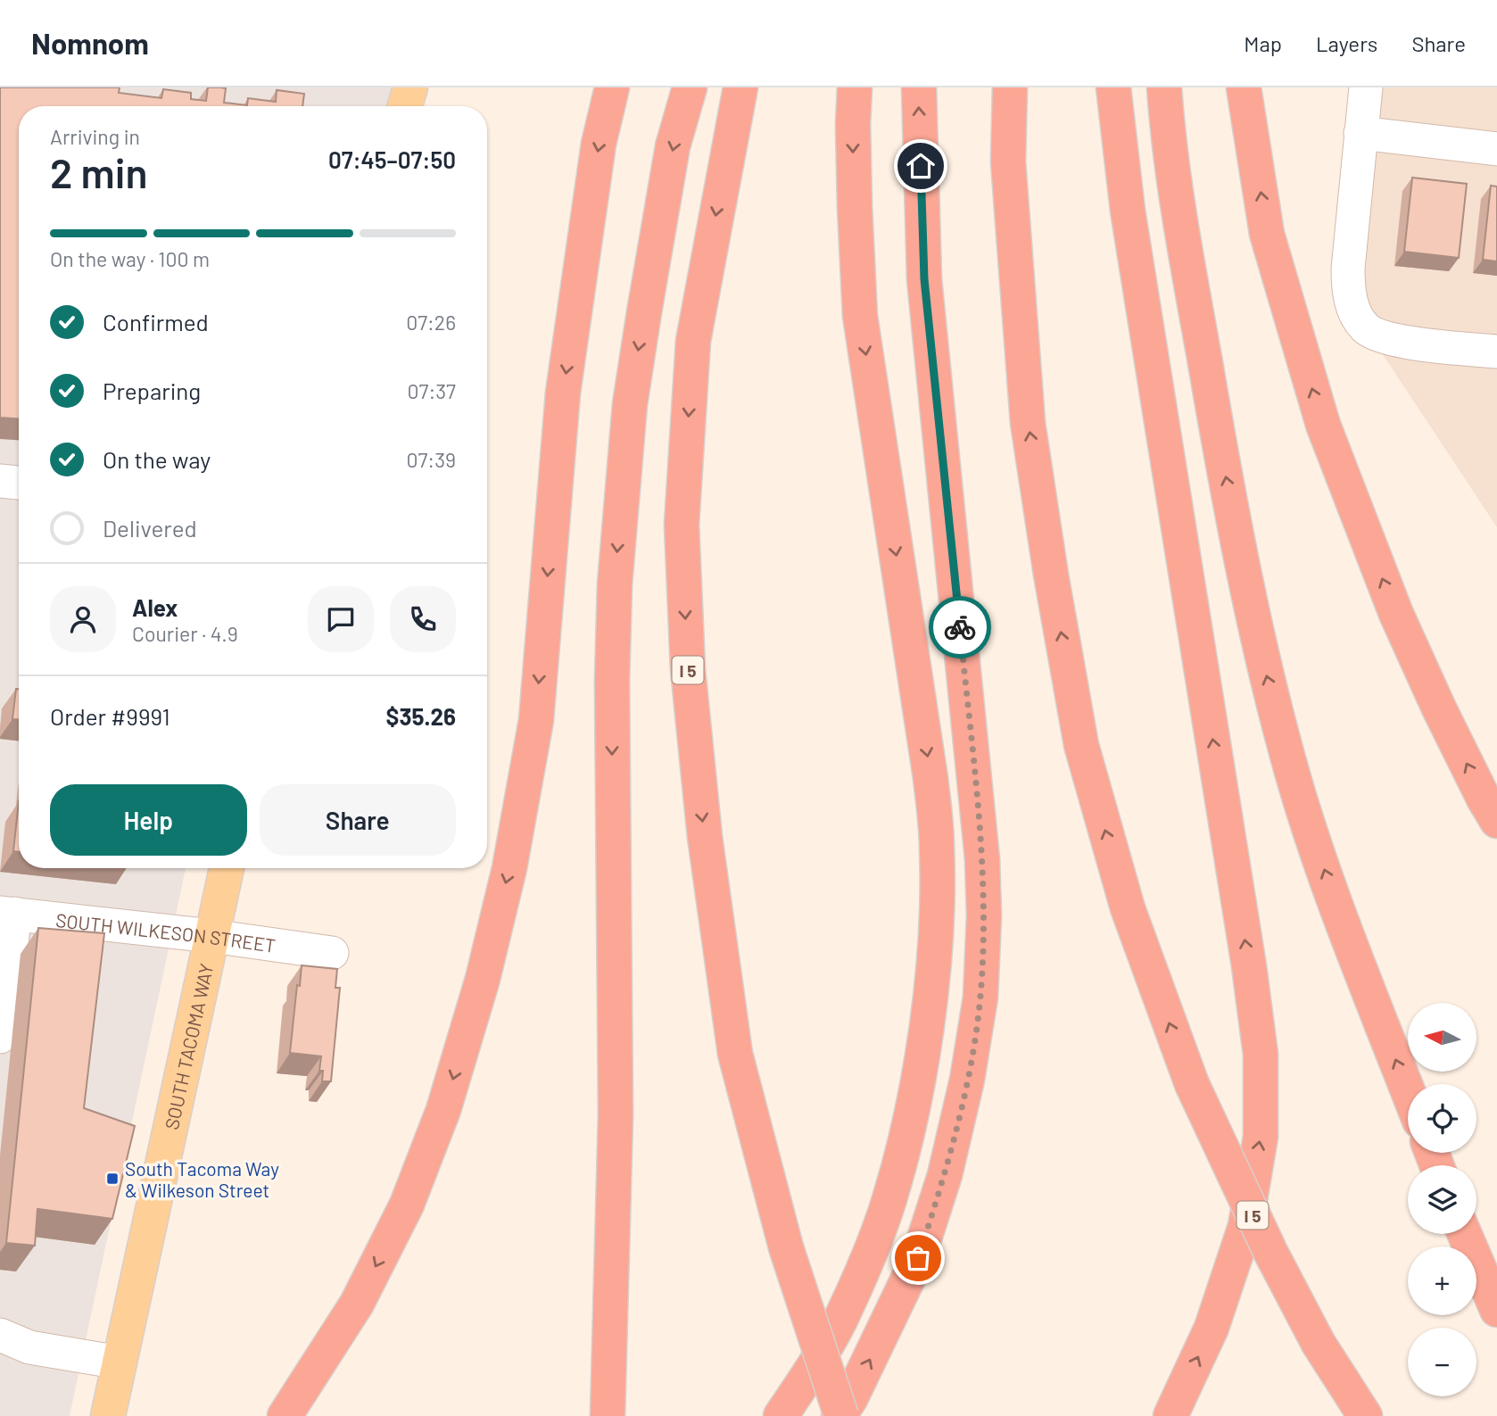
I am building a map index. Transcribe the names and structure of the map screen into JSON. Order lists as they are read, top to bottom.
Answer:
{
  "streets": {
    "highway": ["I 5"],
    "main road": ["SOUTH TACOMA WAY"],
    "street": ["SOUTH WILKESON STREET"]
  },
  "crossings": [
    ["SOUTH WILKESON STREET", "SOUTH TACOMA WAY"]
  ],
  "places": {
    "transit": ["South Tacoma Way & Wilkeson Street"]
  },
  "north": "left",
  "page": {
    "header": "Nomnom",
    "nav": ["Map", "Layers", "Share"],
    "heading": ["2 min", "Arriving in", "07:45–07:50"],
    "panel": [
      "Alex",
      "Courier · 4.9",
      "Order #9991",
      "$35.26"
    ],
    "bar": "On the way · 100 m",
    "list": [
      ["Confirmed", "07:26"],
      ["Preparing", "07:37"],
      ["On the way", "07:39"],
      "Delivered"
    ],
    "buttons": ["Help", "Share"],
    "map_buttons": ["+", "−"]
  }
}
